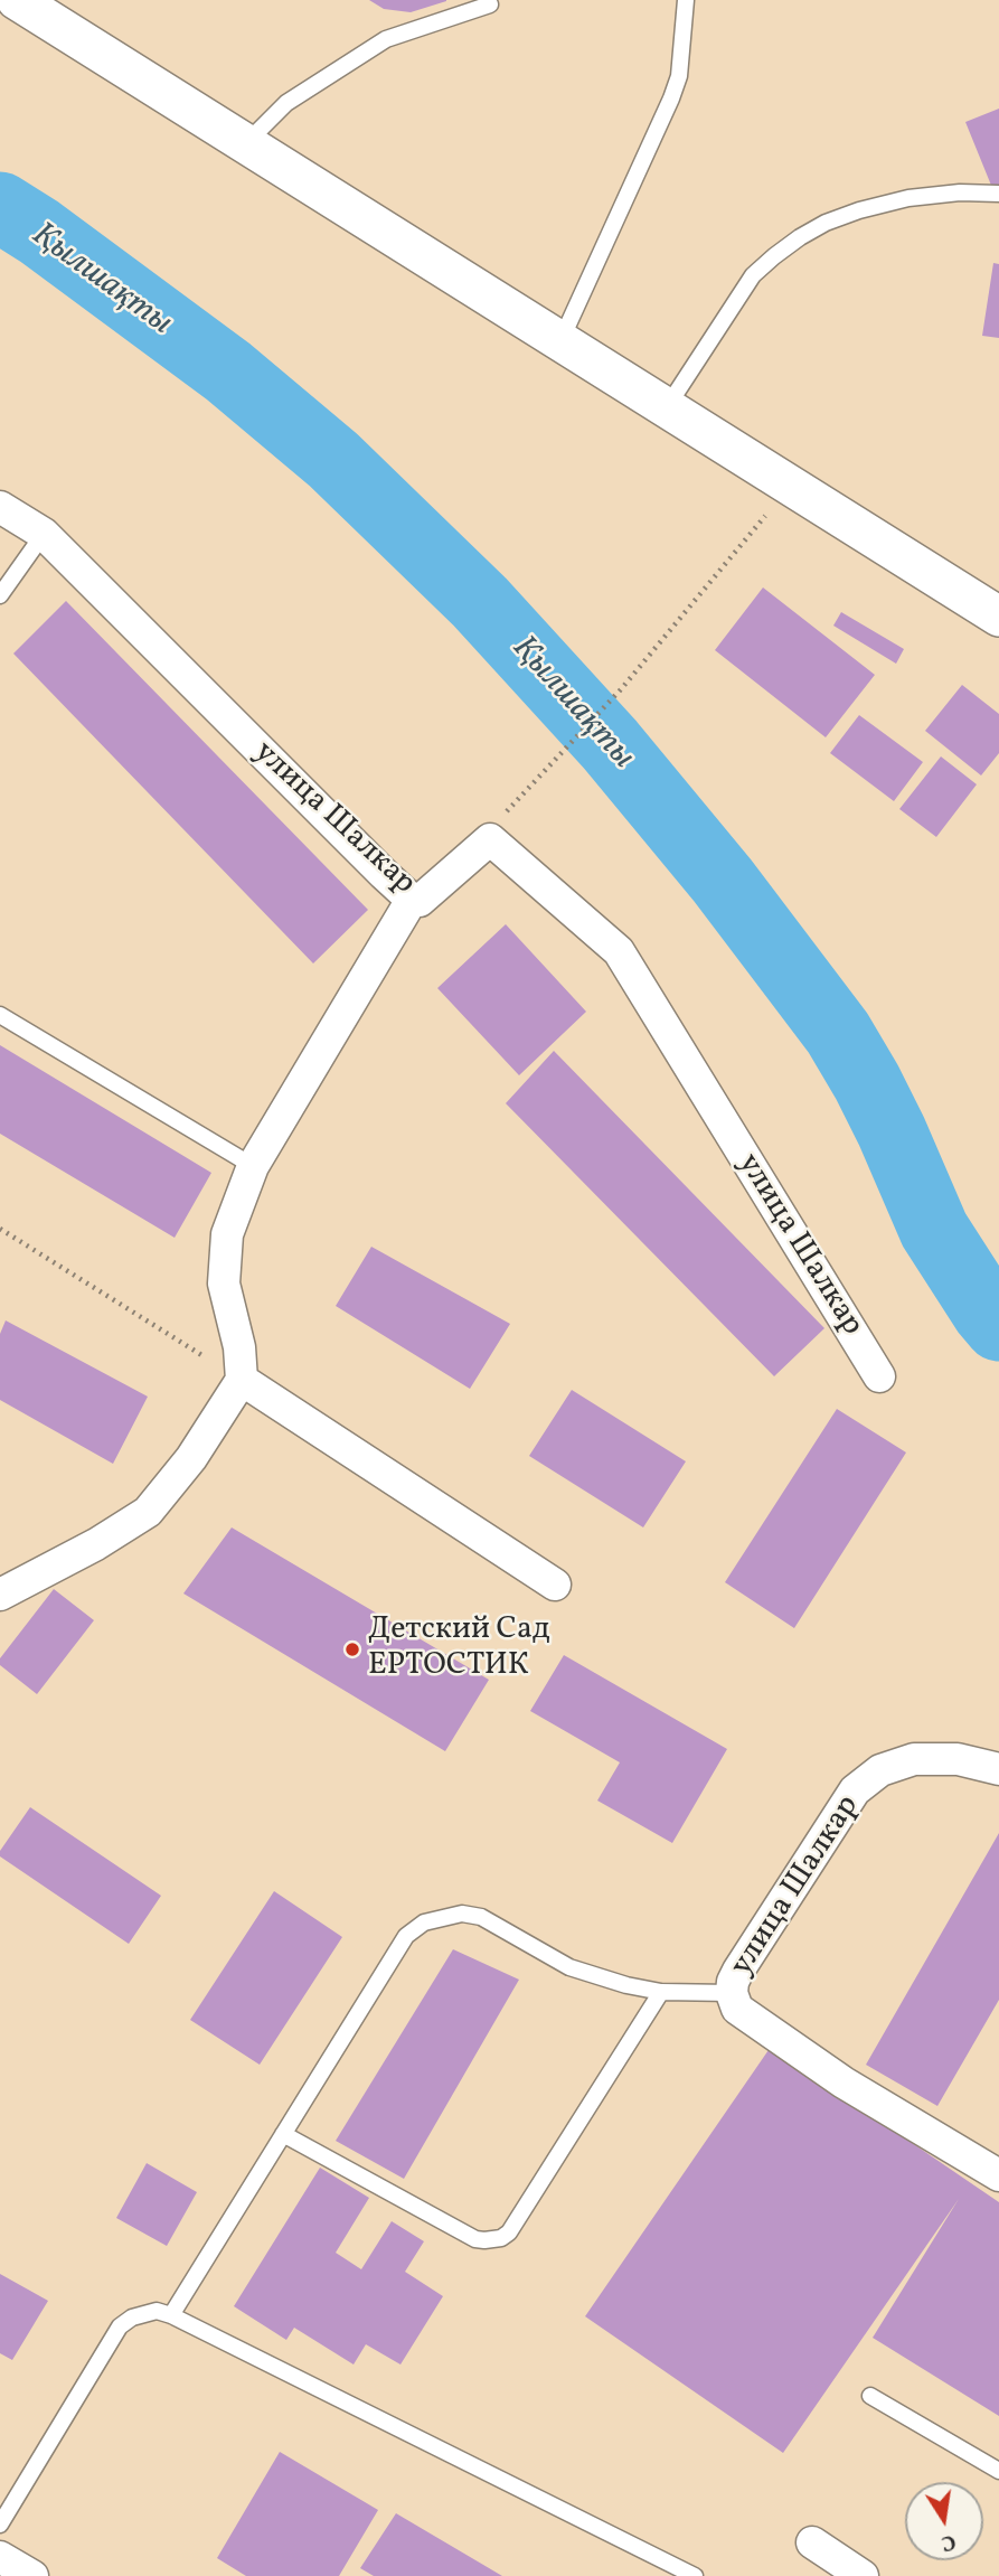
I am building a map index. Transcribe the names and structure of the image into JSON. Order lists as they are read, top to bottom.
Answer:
{
  "streets": {
    "street": ["улица Шалкар"]
  },
  "water": ["Қылшақты"],
  "places": ["Детский Сад ЕРТОСТИК"],
  "north": "bottom"
}
